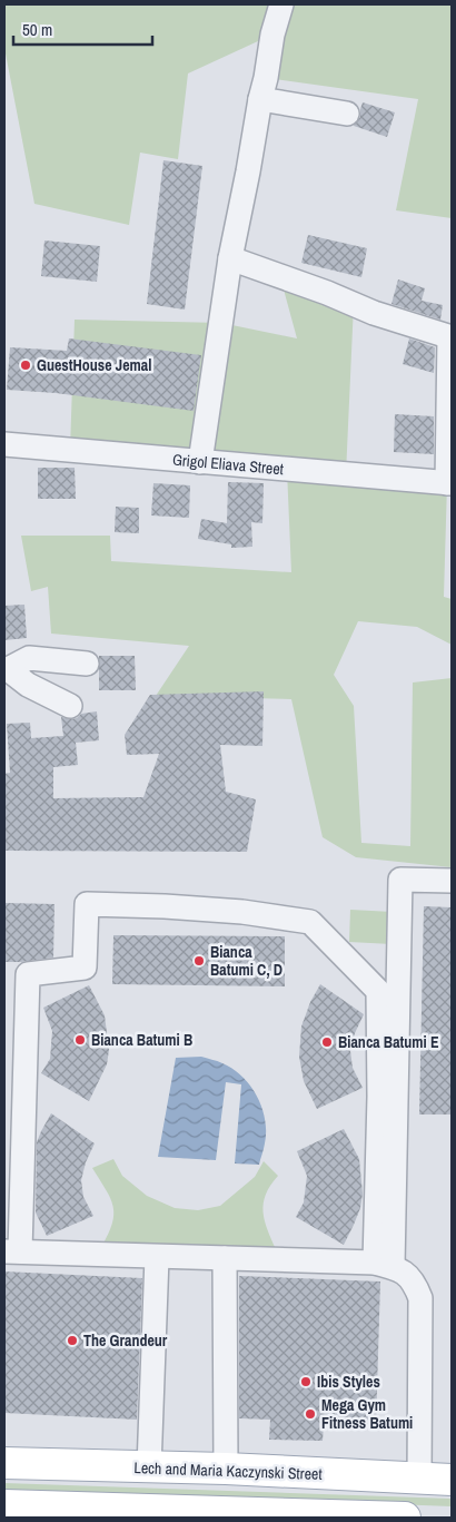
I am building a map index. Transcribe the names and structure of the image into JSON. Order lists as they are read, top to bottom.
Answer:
{
  "streets": {
    "main road": ["Lech and Maria Kaczynski Street"],
    "street": ["Grigol Eliava Street"]
  },
  "places": [
    "GuestHouse Jemal",
    "Bianca Batumi C, D",
    "Bianca Batumi B",
    "Bianca Batumi E",
    "The Grandeur",
    "Ibis Styles",
    "Mega Gym Fitness Batumi"
  ],
  "scale_bar": "50 m"
}
